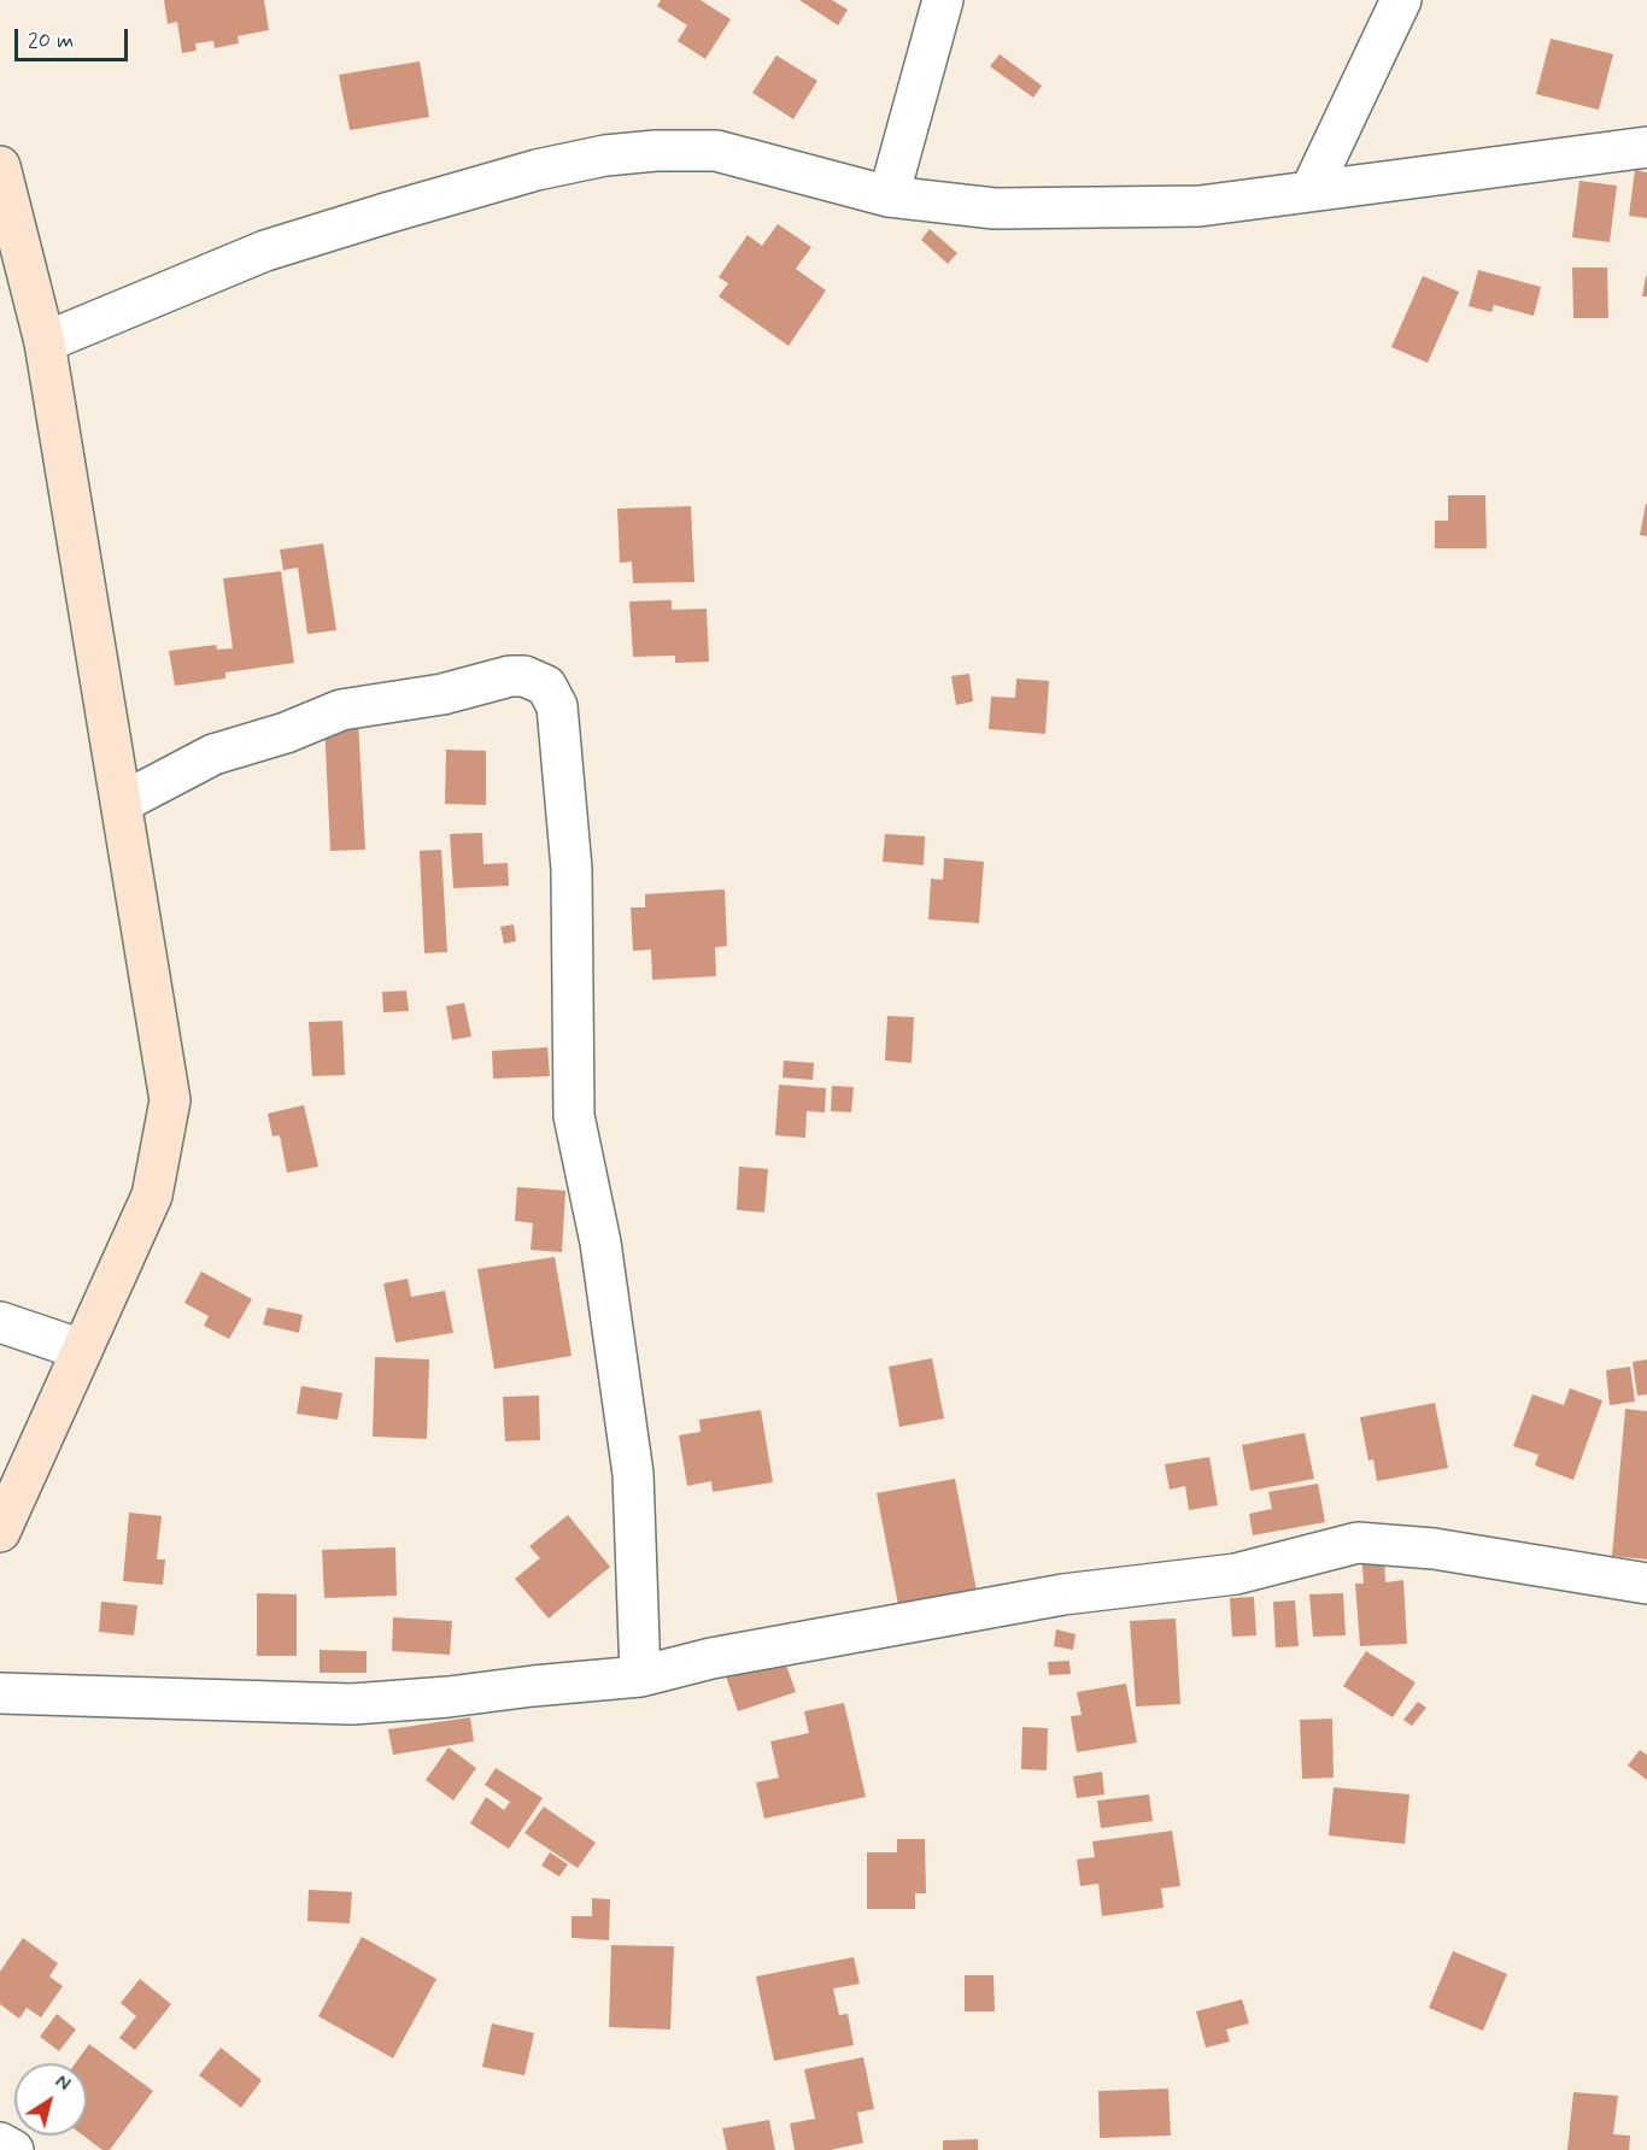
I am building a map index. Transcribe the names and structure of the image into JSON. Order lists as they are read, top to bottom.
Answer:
{
  "scale_bar": "20 m",
  "north": "top right"
}
